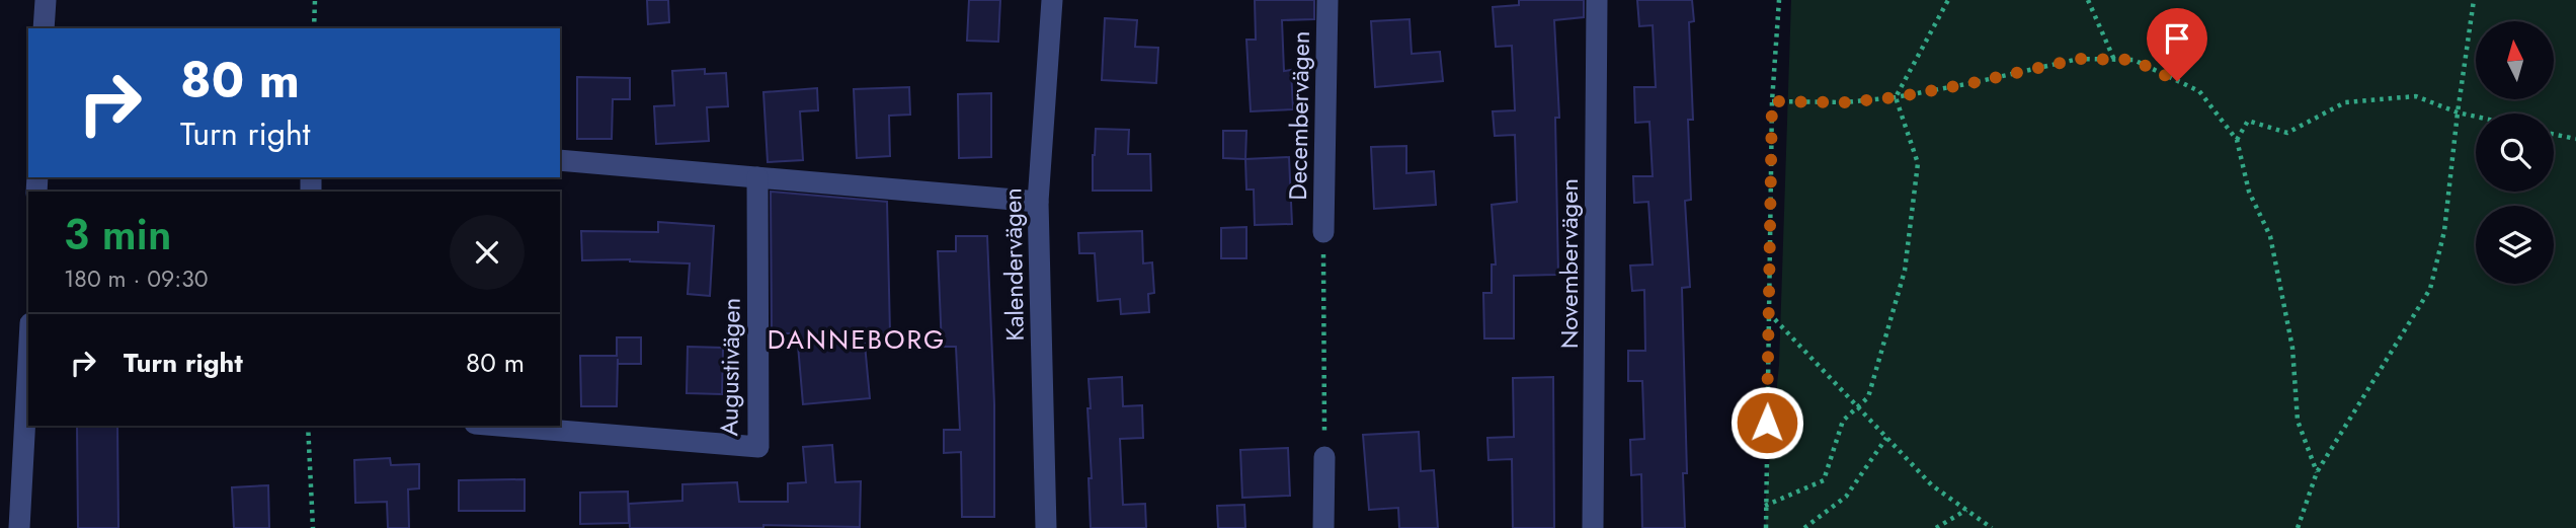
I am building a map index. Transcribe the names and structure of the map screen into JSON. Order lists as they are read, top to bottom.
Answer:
{
  "streets": {
    "street": [
      "Decembervägen",
      "Novembervägen",
      "Kalendervägen",
      "Augustivägen"
    ]
  },
  "districts": ["DANNEBORG"],
  "north": "top",
  "page": {
    "turn": ["80 m", "Turn right"],
    "heading": ["3 min", "180 m · 09:30"],
    "list": [
      {
        "name": "Turn right",
        "value": "80 m"
      }
    ]
  }
}
